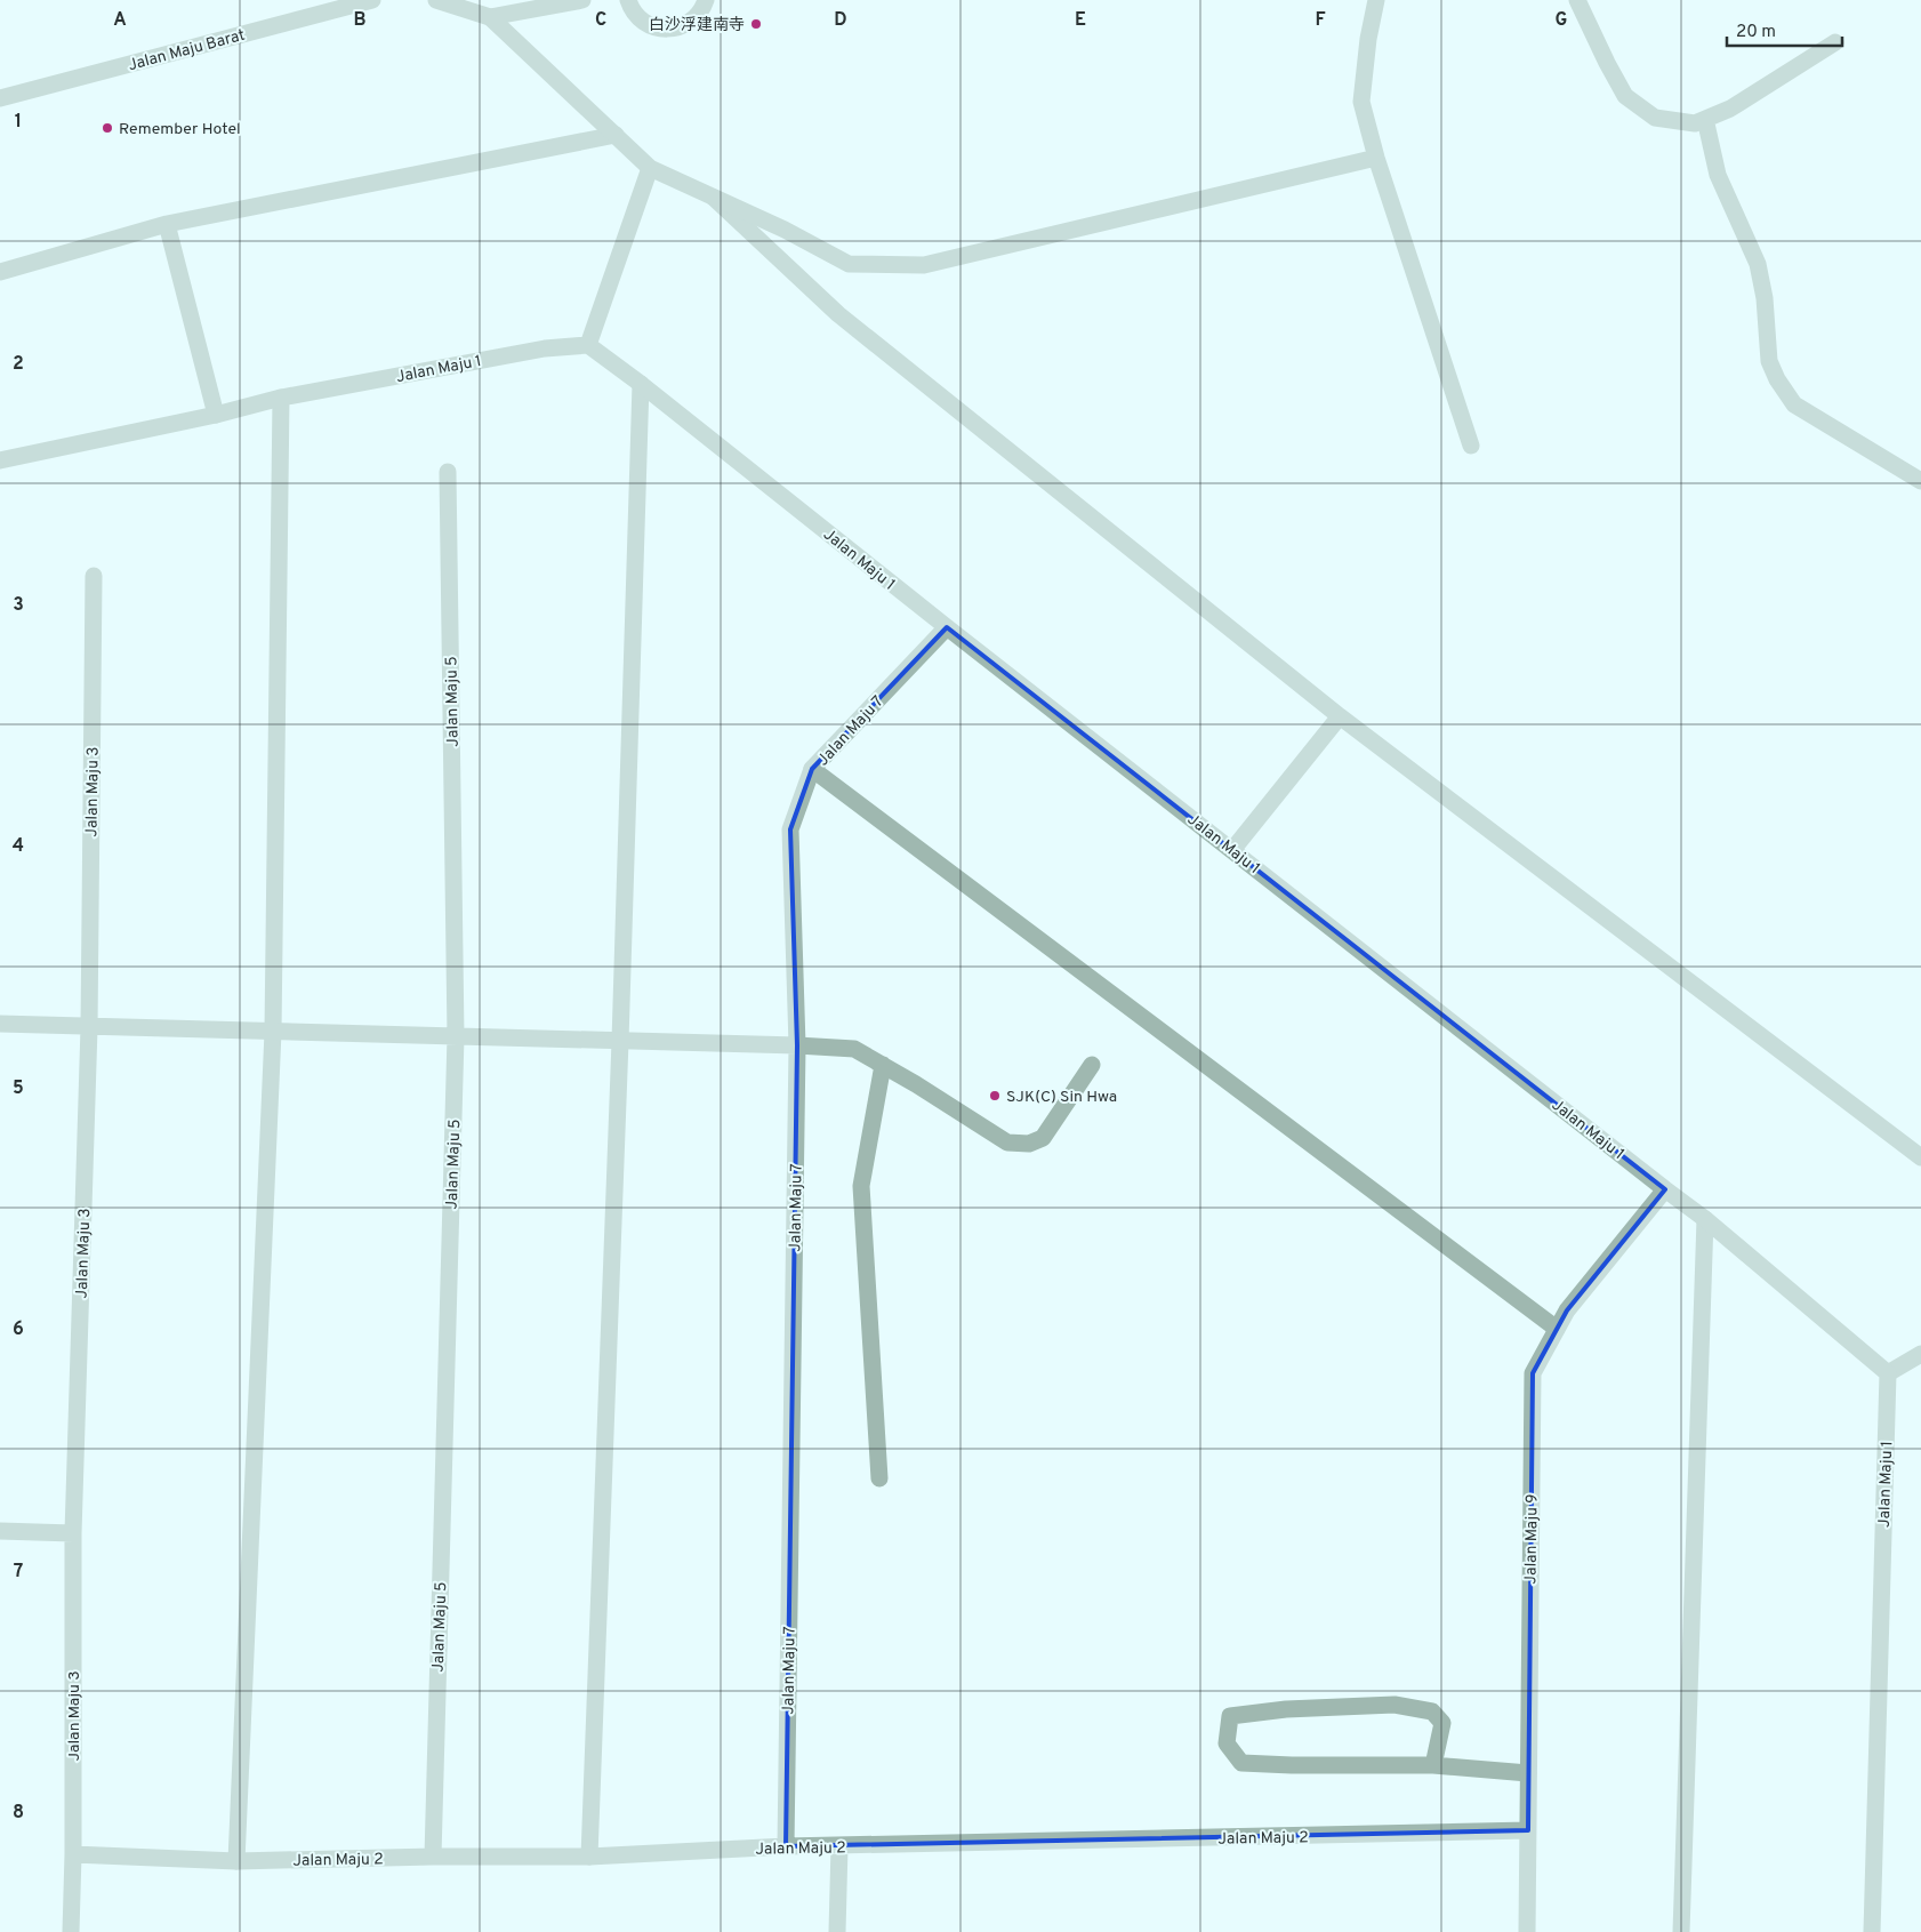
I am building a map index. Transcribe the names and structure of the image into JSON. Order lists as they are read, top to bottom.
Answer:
{
  "streets": {
    "street": [
      "Jalan Maju Barat",
      "Jalan Maju 1",
      "Jalan Maju 5",
      "Jalan Maju 7",
      "Jalan Maju 3",
      "Jalan Maju 9",
      "Jalan Maju 2"
    ]
  },
  "crossings": [
    ["Jalan Maju 1", "Jalan Maju 7"],
    ["Jalan Maju 1", "Jalan Maju 9"],
    ["Jalan Maju 5", "Jalan Maju 2"],
    ["Jalan Maju 7", "Jalan Maju 2"],
    ["Jalan Maju 3", "Jalan Maju 2"],
    ["Jalan Maju 9", "Jalan Maju 2"]
  ],
  "places": ["白沙浮建南寺", "Remember Hotel", "SJK(C) Sin Hwa"],
  "scale_bar": "20 m",
  "grid": {
    "columns": [
      "A",
      "B",
      "C",
      "D",
      "E",
      "F",
      "G"
    ],
    "rows": [
      "1",
      "2",
      "3",
      "4",
      "5",
      "6",
      "7",
      "8"
    ]
  }
}
